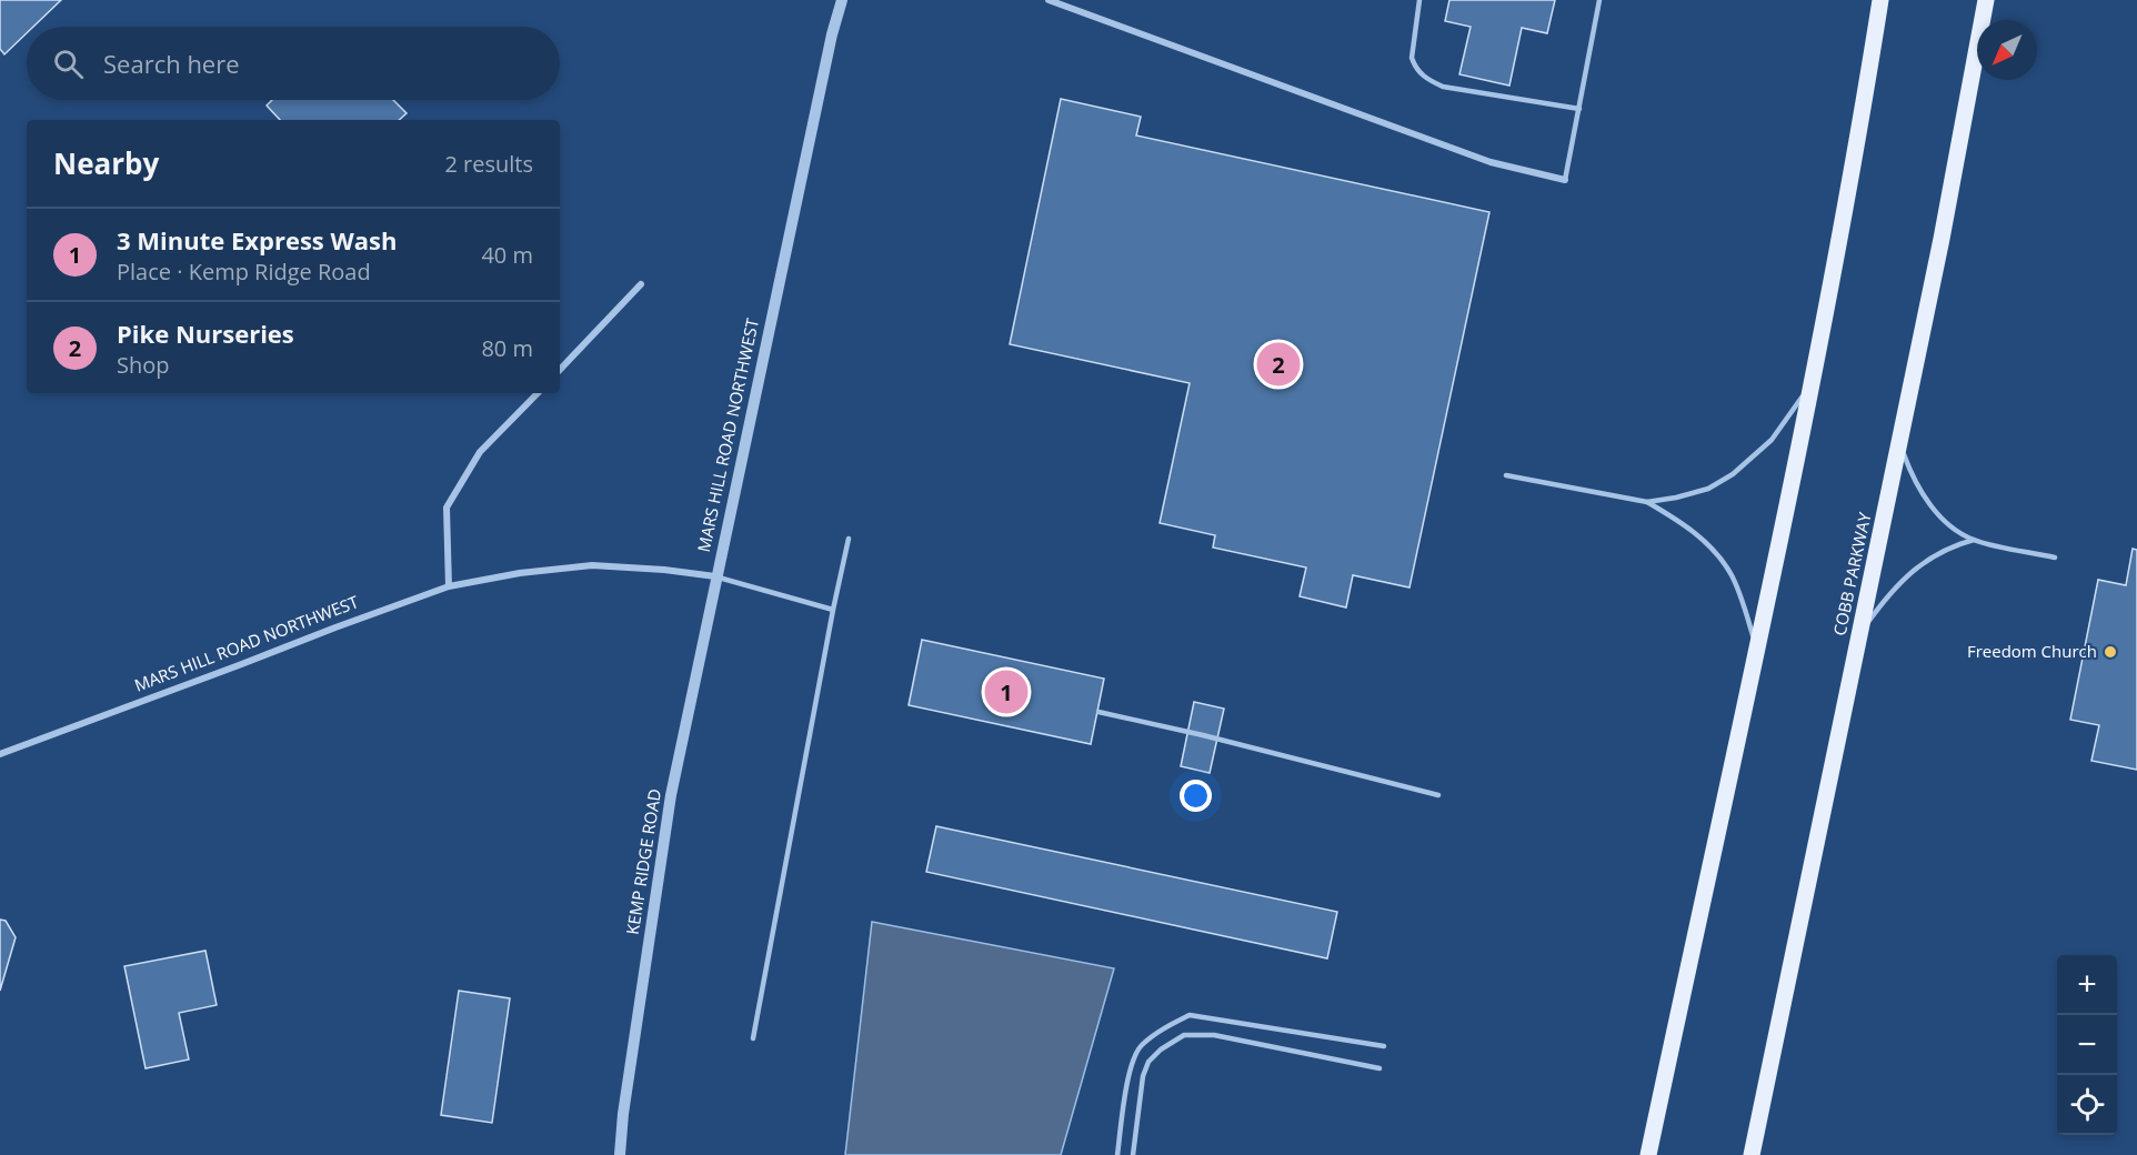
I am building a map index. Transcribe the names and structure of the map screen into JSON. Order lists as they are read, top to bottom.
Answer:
{
  "streets": {
    "main road": ["COBB PARKWAY"],
    "street": ["MARS HILL ROAD NORTHWEST", "KEMP RIDGE ROAD"]
  },
  "crossings": [
    ["MARS HILL ROAD NORTHWEST", "KEMP RIDGE ROAD"]
  ],
  "places": ["Freedom Church"],
  "north": "bottom left",
  "page": {
    "search": "Search here",
    "heading": ["Nearby", "2 results"],
    "list": [
      {
        "mark": "1",
        "name": "3 Minute Express Wash",
        "note": "Place · Kemp Ridge Road",
        "value": "40 m"
      },
      {
        "mark": "2",
        "name": "Pike Nurseries",
        "note": "Shop",
        "value": "80 m"
      }
    ],
    "pins": ["2", "1"],
    "map_buttons": ["+", "−"]
  }
}
